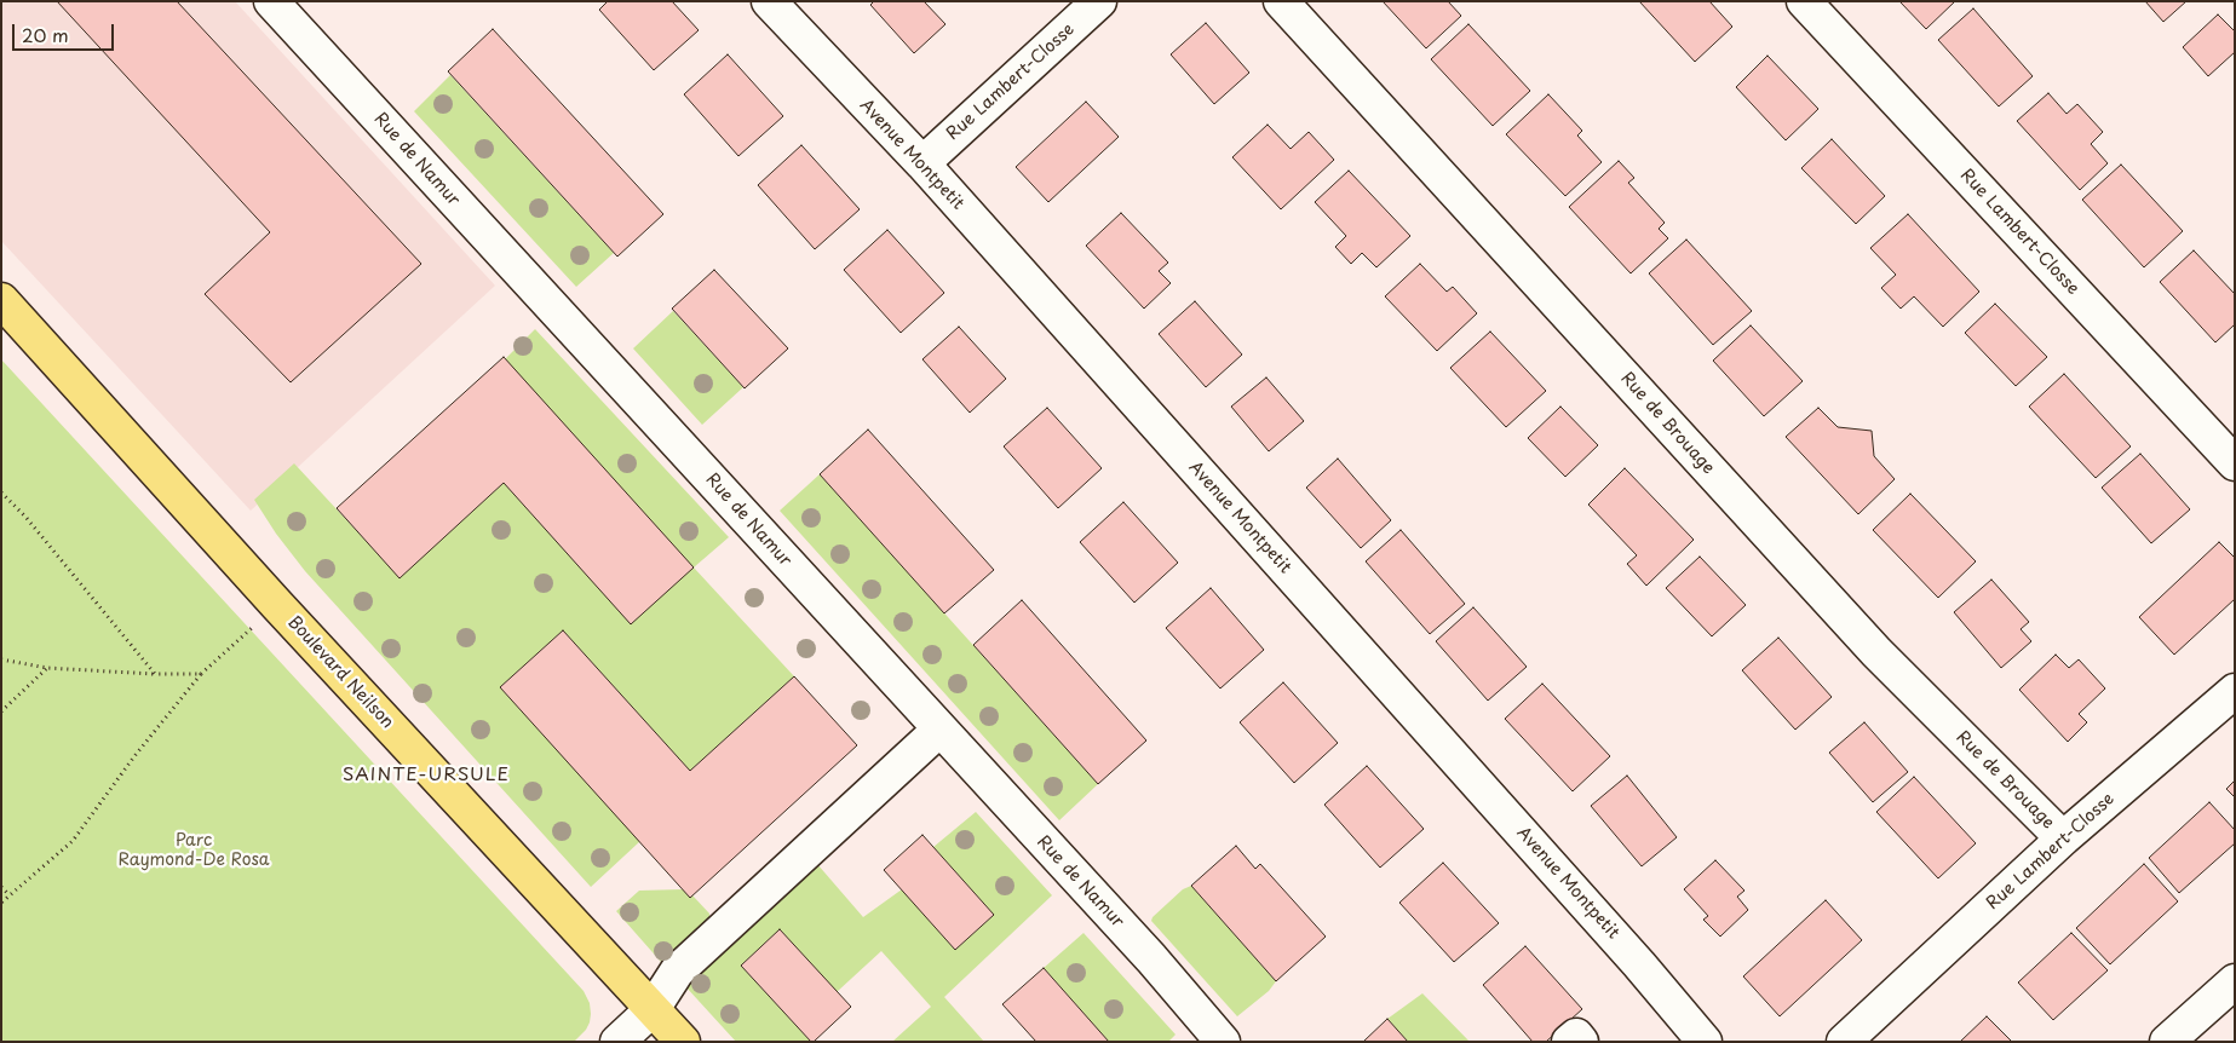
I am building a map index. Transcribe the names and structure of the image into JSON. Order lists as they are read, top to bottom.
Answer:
{
  "streets": {
    "main road": ["Boulevard Neilson"],
    "street": [
      "Rue Lambert-Closse",
      "Avenue Montpetit",
      "Rue de Namur",
      "Rue de Brouage"
    ]
  },
  "crossings": [
    ["Rue Lambert-Closse", "Avenue Montpetit"],
    ["Rue Lambert-Closse", "Rue de Brouage"]
  ],
  "districts": ["SAINTE-URSULE"],
  "parks": ["Parc Raymond-De Rosa"],
  "scale_bar": "20 m"
}
